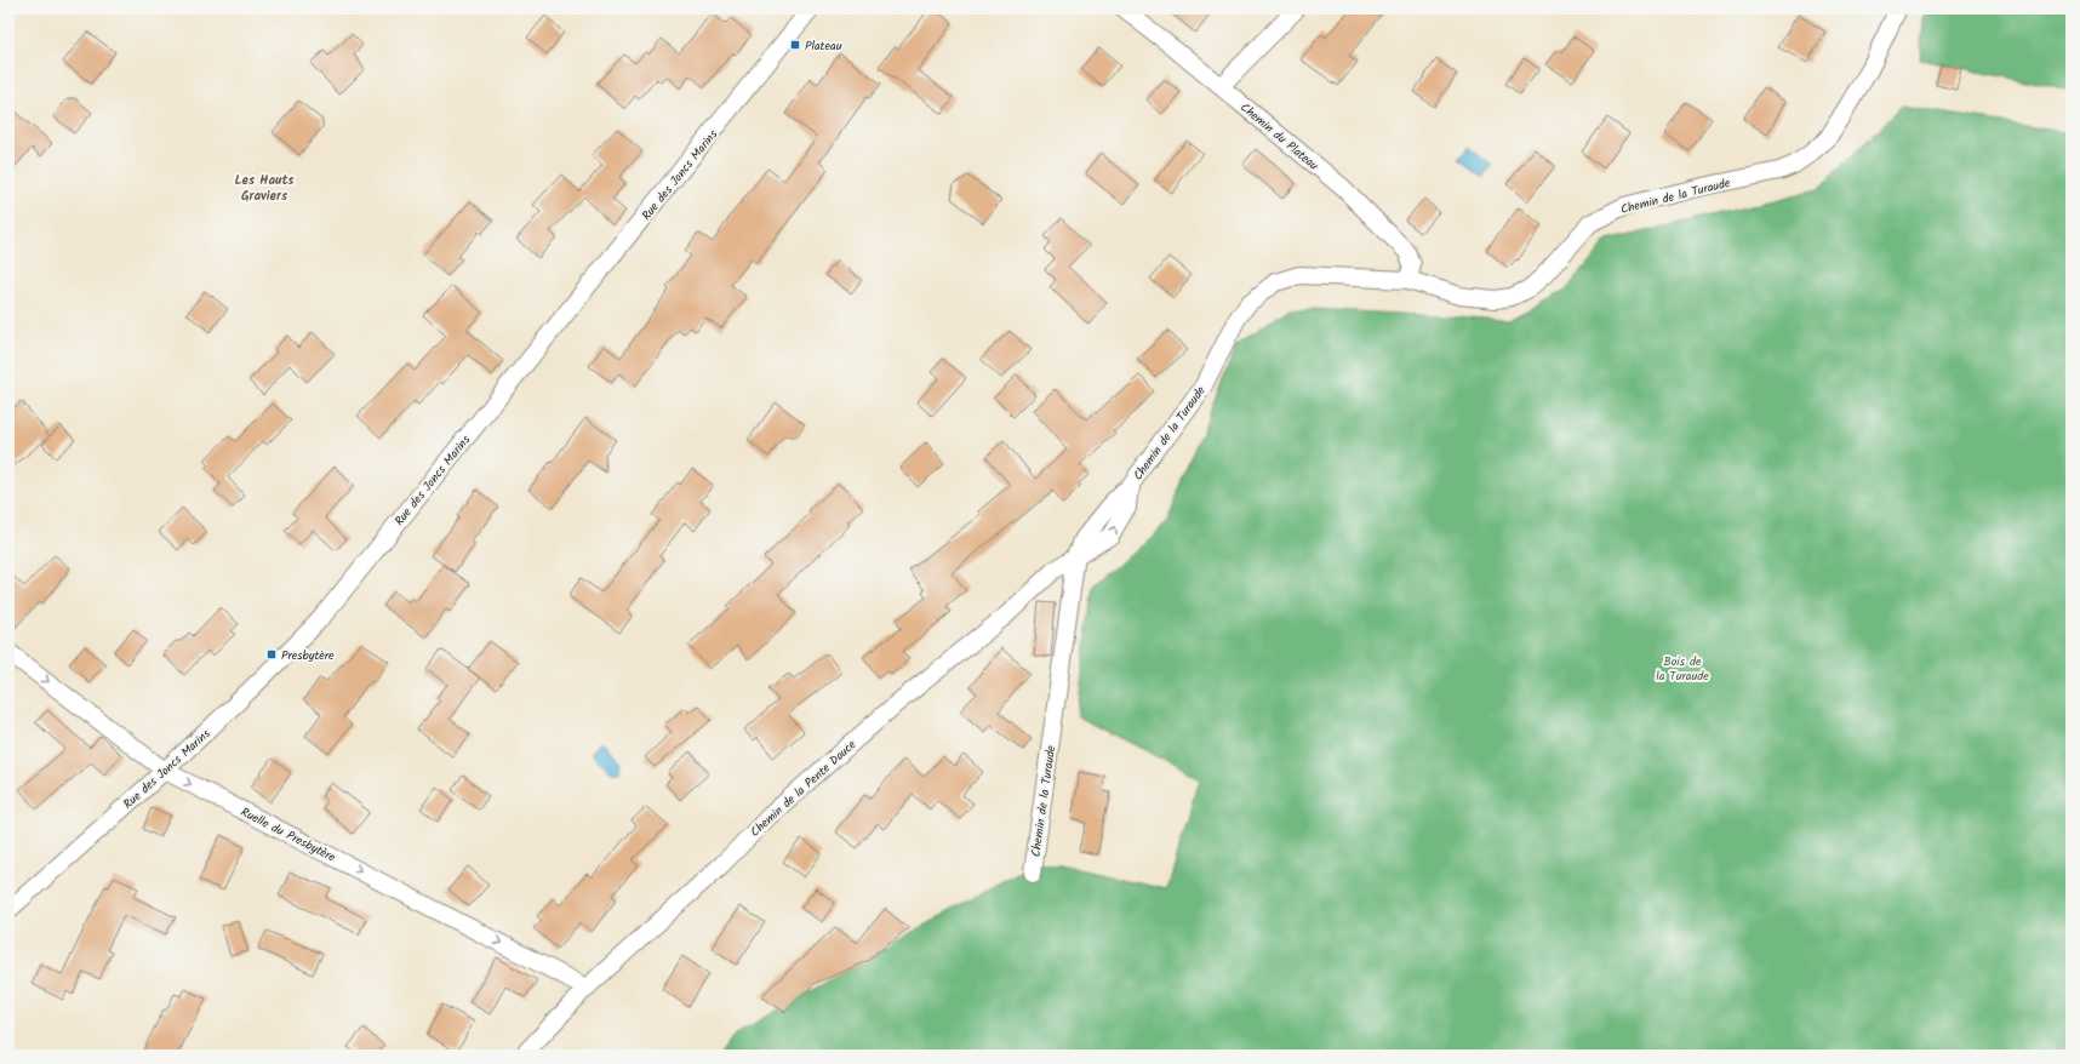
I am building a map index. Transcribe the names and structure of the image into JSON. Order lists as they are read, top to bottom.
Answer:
{
  "streets": {
    "street": [
      "Chemin du Plateau",
      "Rue des Joncs Marins",
      "Chemin de la Turaude",
      "Chemin de la Pente Douce",
      "Ruelle du Presbytère"
    ]
  },
  "crossings": [
    ["Chemin du Plateau", "Chemin de la Turaude"],
    ["Rue des Joncs Marins", "Ruelle du Presbytère"],
    ["Chemin de la Turaude", "Chemin de la Pente Douce"],
    ["Chemin de la Pente Douce", "Ruelle du Presbytère"]
  ],
  "one_way": ["Ruelle du Presbytère"],
  "districts": ["Les Hauts Graviers"],
  "parks": ["Bois de la Turaude"],
  "places": {
    "transit": ["Plateau", "Presbytère"]
  }
}
